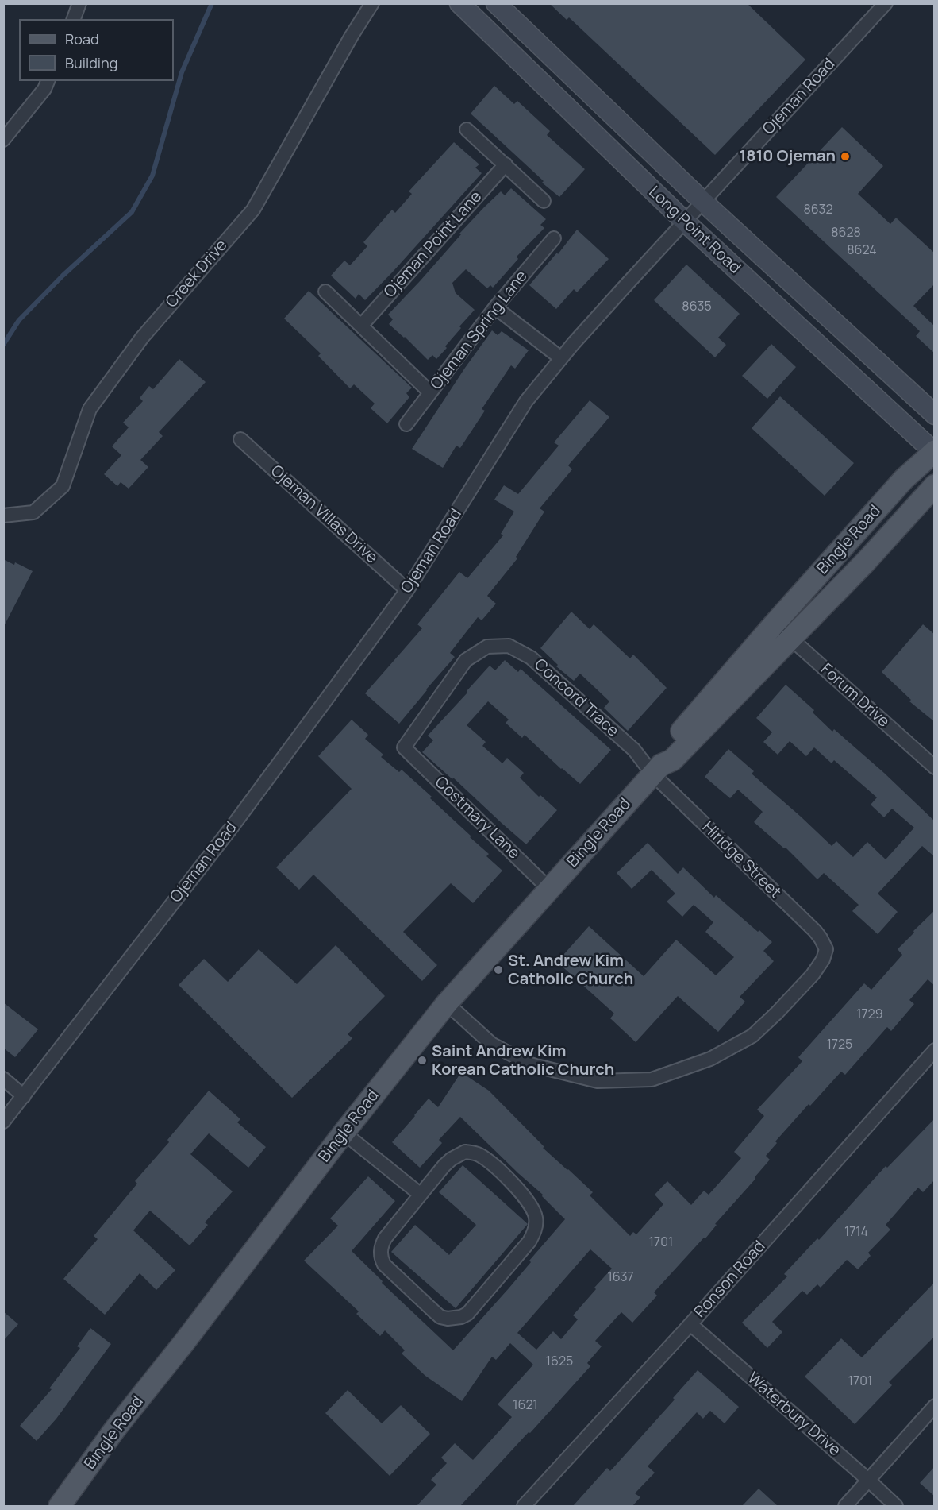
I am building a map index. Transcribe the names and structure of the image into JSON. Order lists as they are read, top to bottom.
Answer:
{
  "streets": {
    "main road": ["Long Point Road", "Bingle Road"],
    "street": [
      "Ojeman Road",
      "Ojeman Point Lane",
      "Creek Drive",
      "Ojeman Spring Lane",
      "Ojeman Villas Drive",
      "Forum Drive",
      "Concord Trace",
      "Costmary Lane",
      "Hiridge Street",
      "Ronson Road",
      "Waterbury Drive"
    ]
  },
  "crossings": [
    ["Ojeman Road", "Long Point Road"],
    ["Ojeman Road", "Ojeman Villas Drive"],
    ["Long Point Road", "Bingle Road"],
    ["Bingle Road", "Forum Drive"],
    ["Bingle Road", "Concord Trace"],
    ["Bingle Road", "Costmary Lane"],
    ["Bingle Road", "Hiridge Street"],
    ["Concord Trace", "Costmary Lane"],
    ["Concord Trace", "Hiridge Street"],
    ["Ronson Road", "Waterbury Drive"]
  ],
  "places": ["1810 Ojeman", "St. Andrew Kim Catholic Church", "Saint Andrew Kim Korean Catholic Church"],
  "house_numbers": [
    "8632",
    "8628",
    "8624",
    "8635",
    "1729",
    "1725",
    "1714",
    "1701",
    "1637",
    "1625",
    "1701",
    "1621"
  ],
  "legend": ["Road", "Building"]
}
